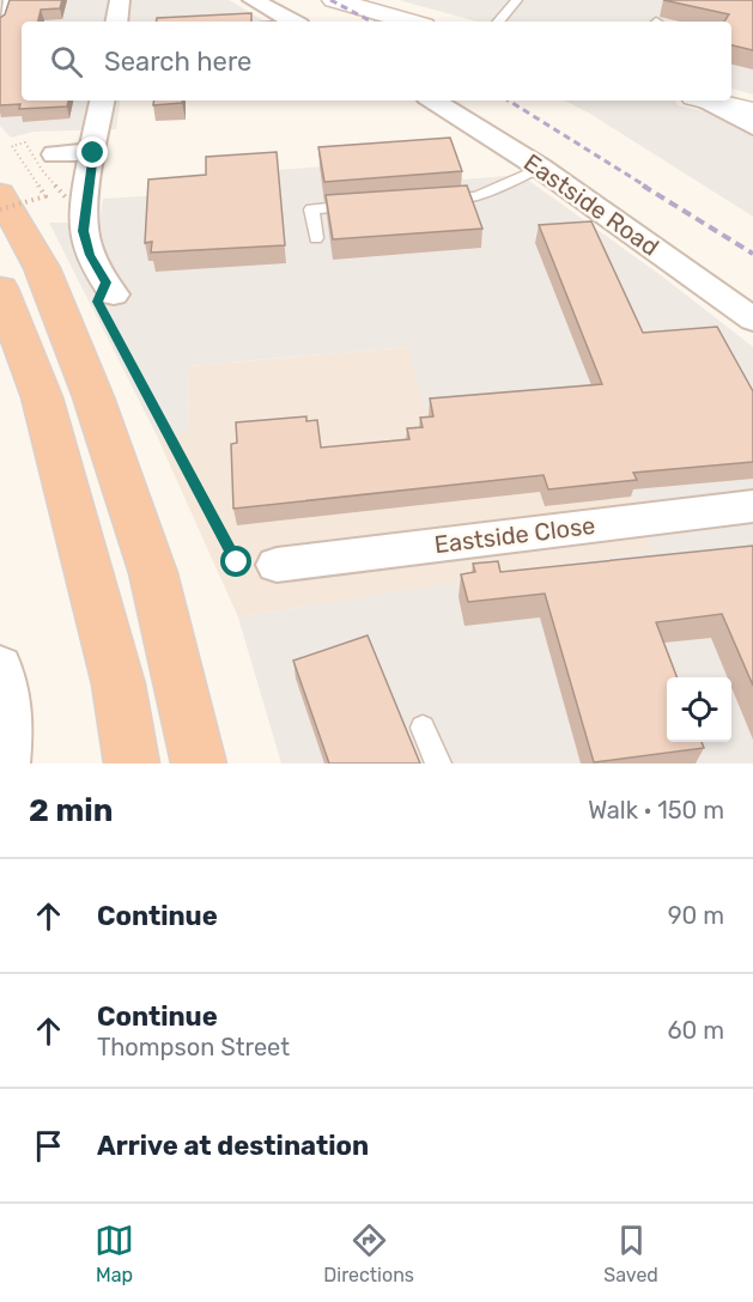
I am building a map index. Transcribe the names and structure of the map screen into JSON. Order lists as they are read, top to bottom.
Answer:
{
  "streets": {
    "street": ["Eastside Road", "Eastside Close"]
  },
  "page": {
    "search": "Search here",
    "heading": ["2 min", "Walk · 150 m"],
    "list": [
      ["Continue", "90 m"],
      ["Continue", "Thompson Street", "60 m"],
      "Arrive at destination"
    ],
    "nav": ["Map", "Directions", "Saved"]
  }
}
